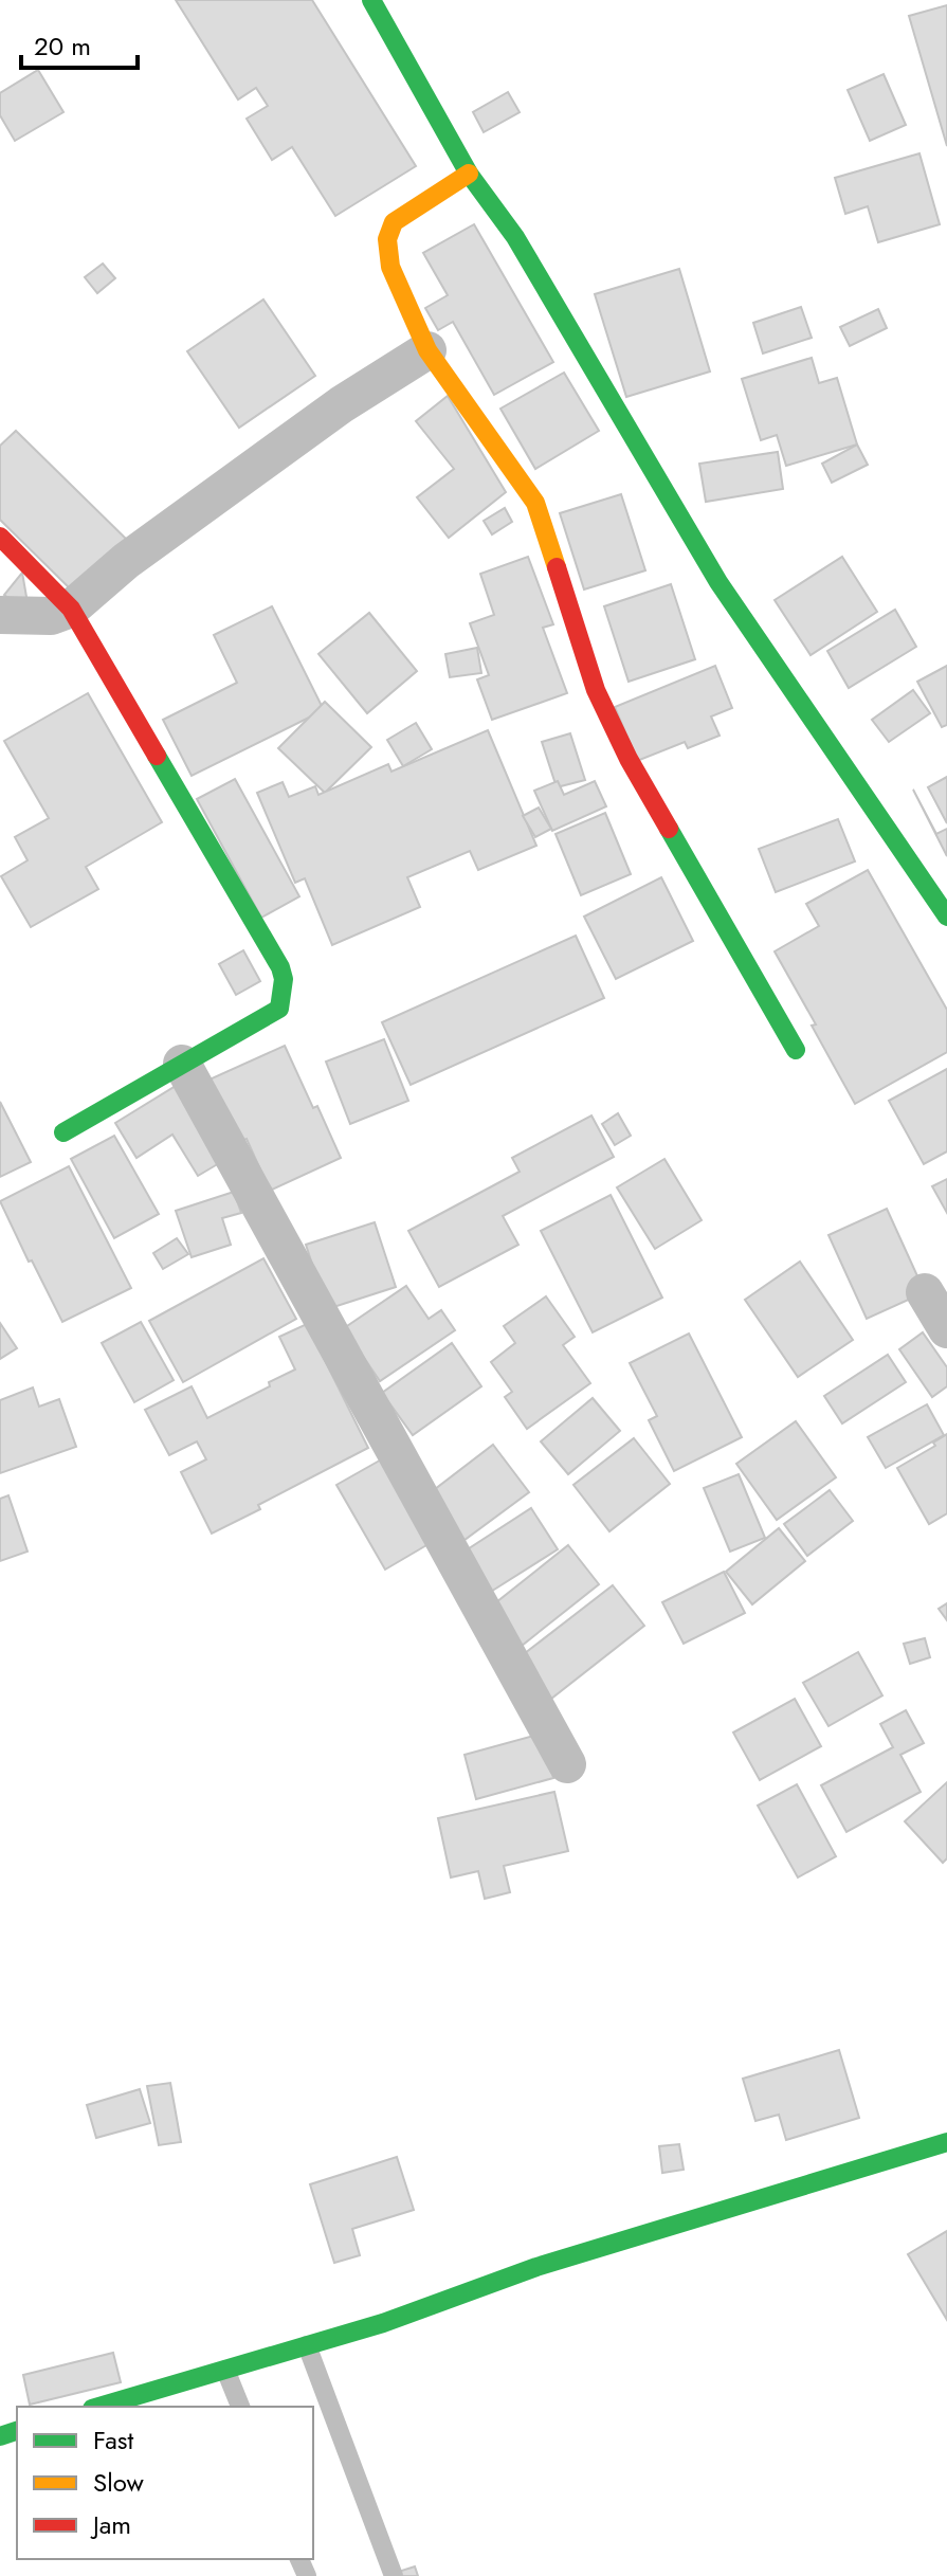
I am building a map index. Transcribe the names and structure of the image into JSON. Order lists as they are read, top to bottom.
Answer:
{
  "legend": ["Fast", "Slow", "Jam"],
  "scale_bar": "20 m"
}
